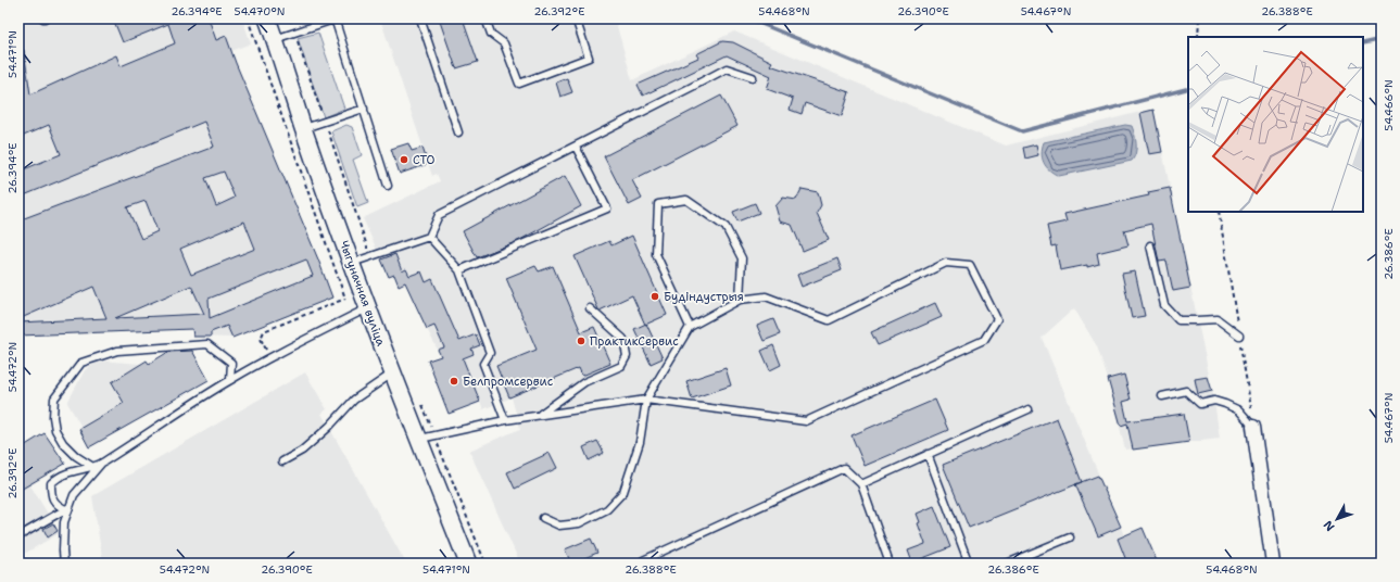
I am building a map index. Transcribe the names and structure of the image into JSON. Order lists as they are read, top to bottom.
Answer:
{
  "streets": {
    "street": ["Чыгуначная вуліца"]
  },
  "places": [
    "СТО",
    "Будіндустрыя",
    "ПрактикСервис",
    "Белпромсервис"
  ],
  "north": "bottom left",
  "coordinates": [
    "26.394°E",
    "54.470°N",
    "26.392°E",
    "54.468°N",
    "26.390°E",
    "54.467°N",
    "26.388°E",
    "54.471°N",
    "54.466°N",
    "26.386°E",
    "54.472°N"
  ]
}
